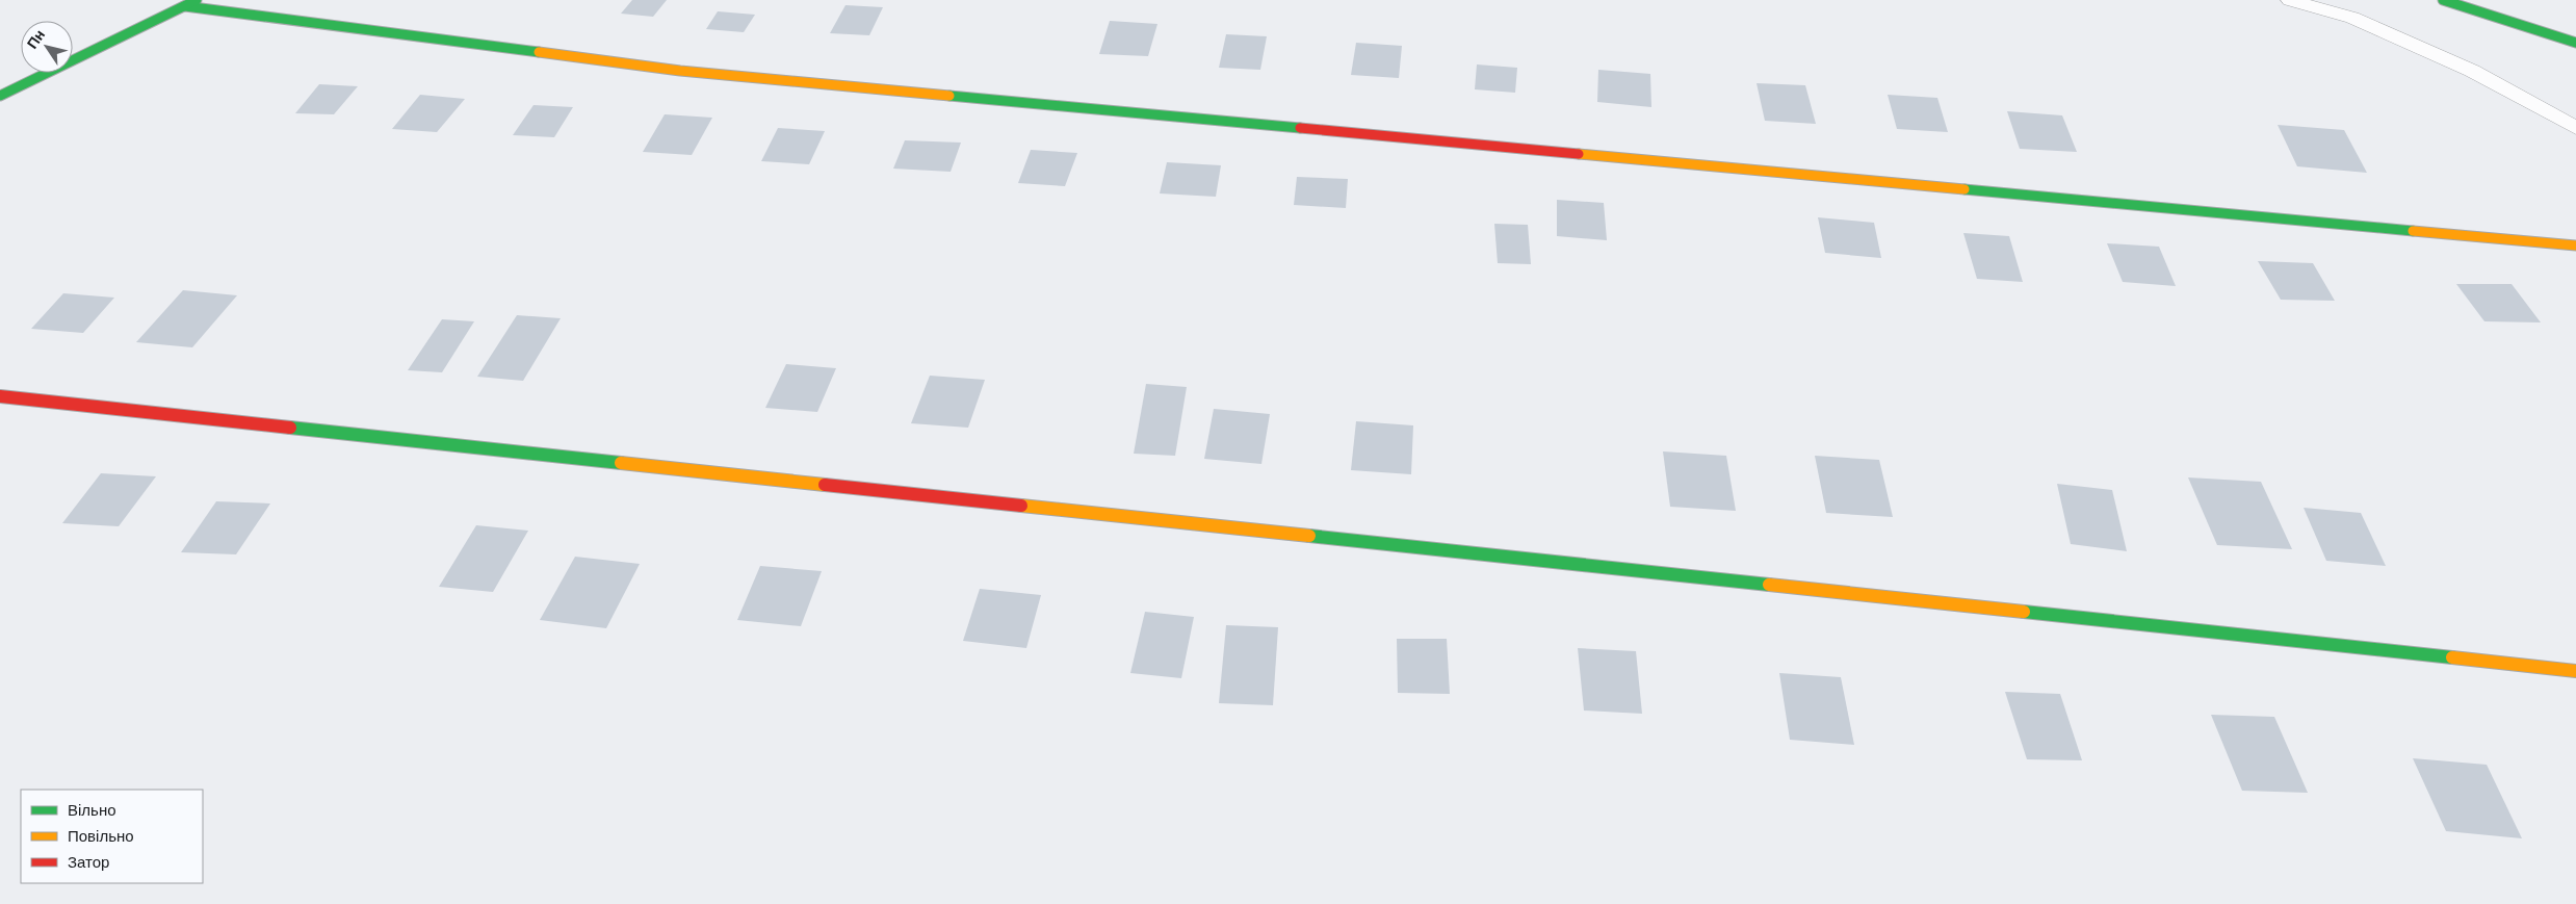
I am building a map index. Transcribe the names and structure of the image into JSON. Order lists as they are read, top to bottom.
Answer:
{
  "legend": ["Вільно", "Повільно", "Затор"],
  "north": "top left"
}
